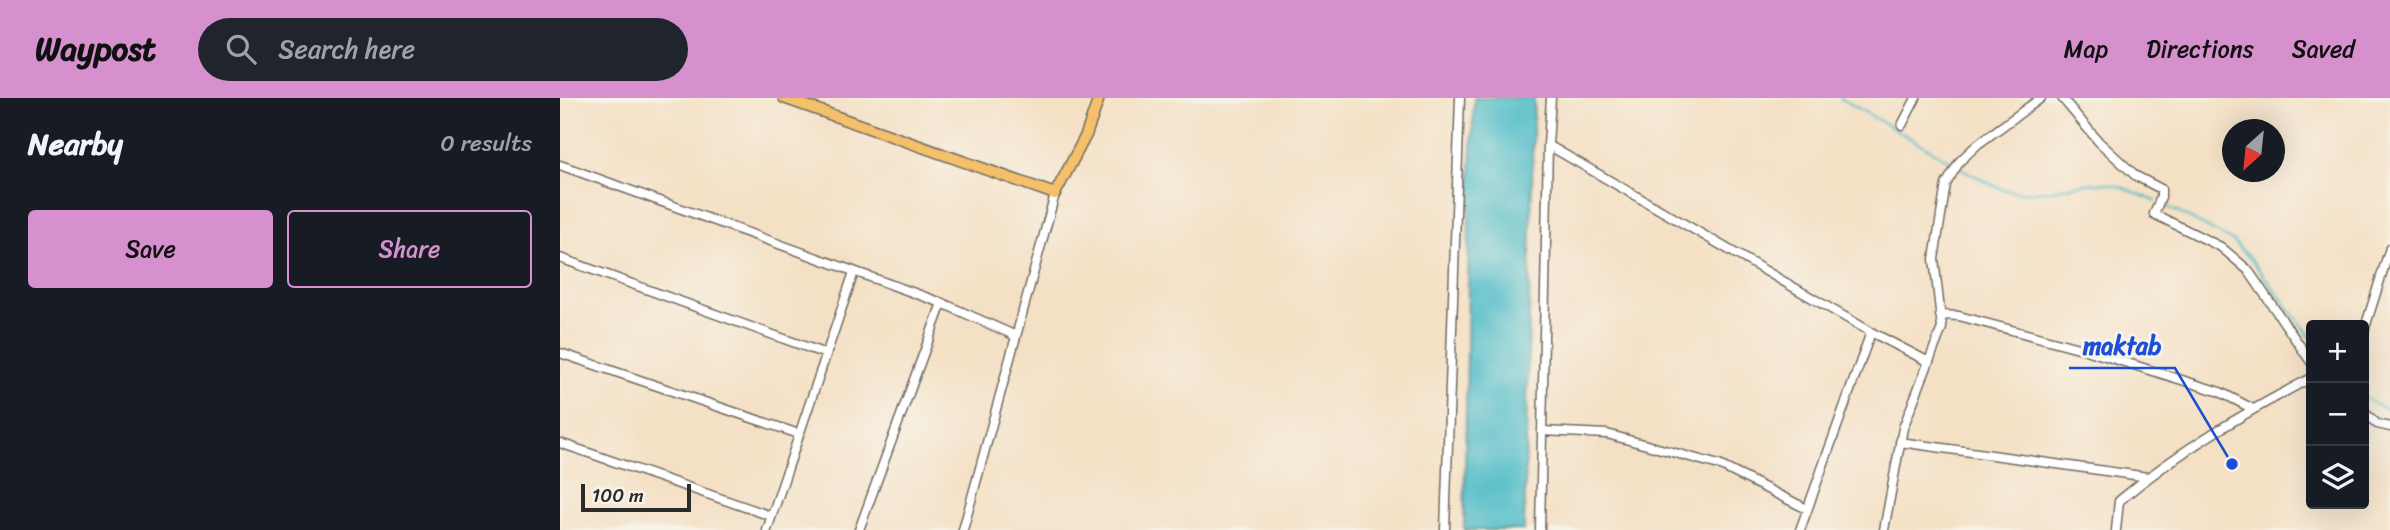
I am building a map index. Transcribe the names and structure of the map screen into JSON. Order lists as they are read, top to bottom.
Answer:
{
  "places": ["maktab"],
  "scale_bar": "100 m",
  "north": "bottom left",
  "page": {
    "header": "Waypost",
    "search": "Search here",
    "nav": ["Map", "Directions", "Saved"],
    "heading": ["Nearby", "0 results"],
    "buttons": ["Save", "Share"],
    "map_buttons": ["+", "−"],
    "scale": "100 m"
  }
}
